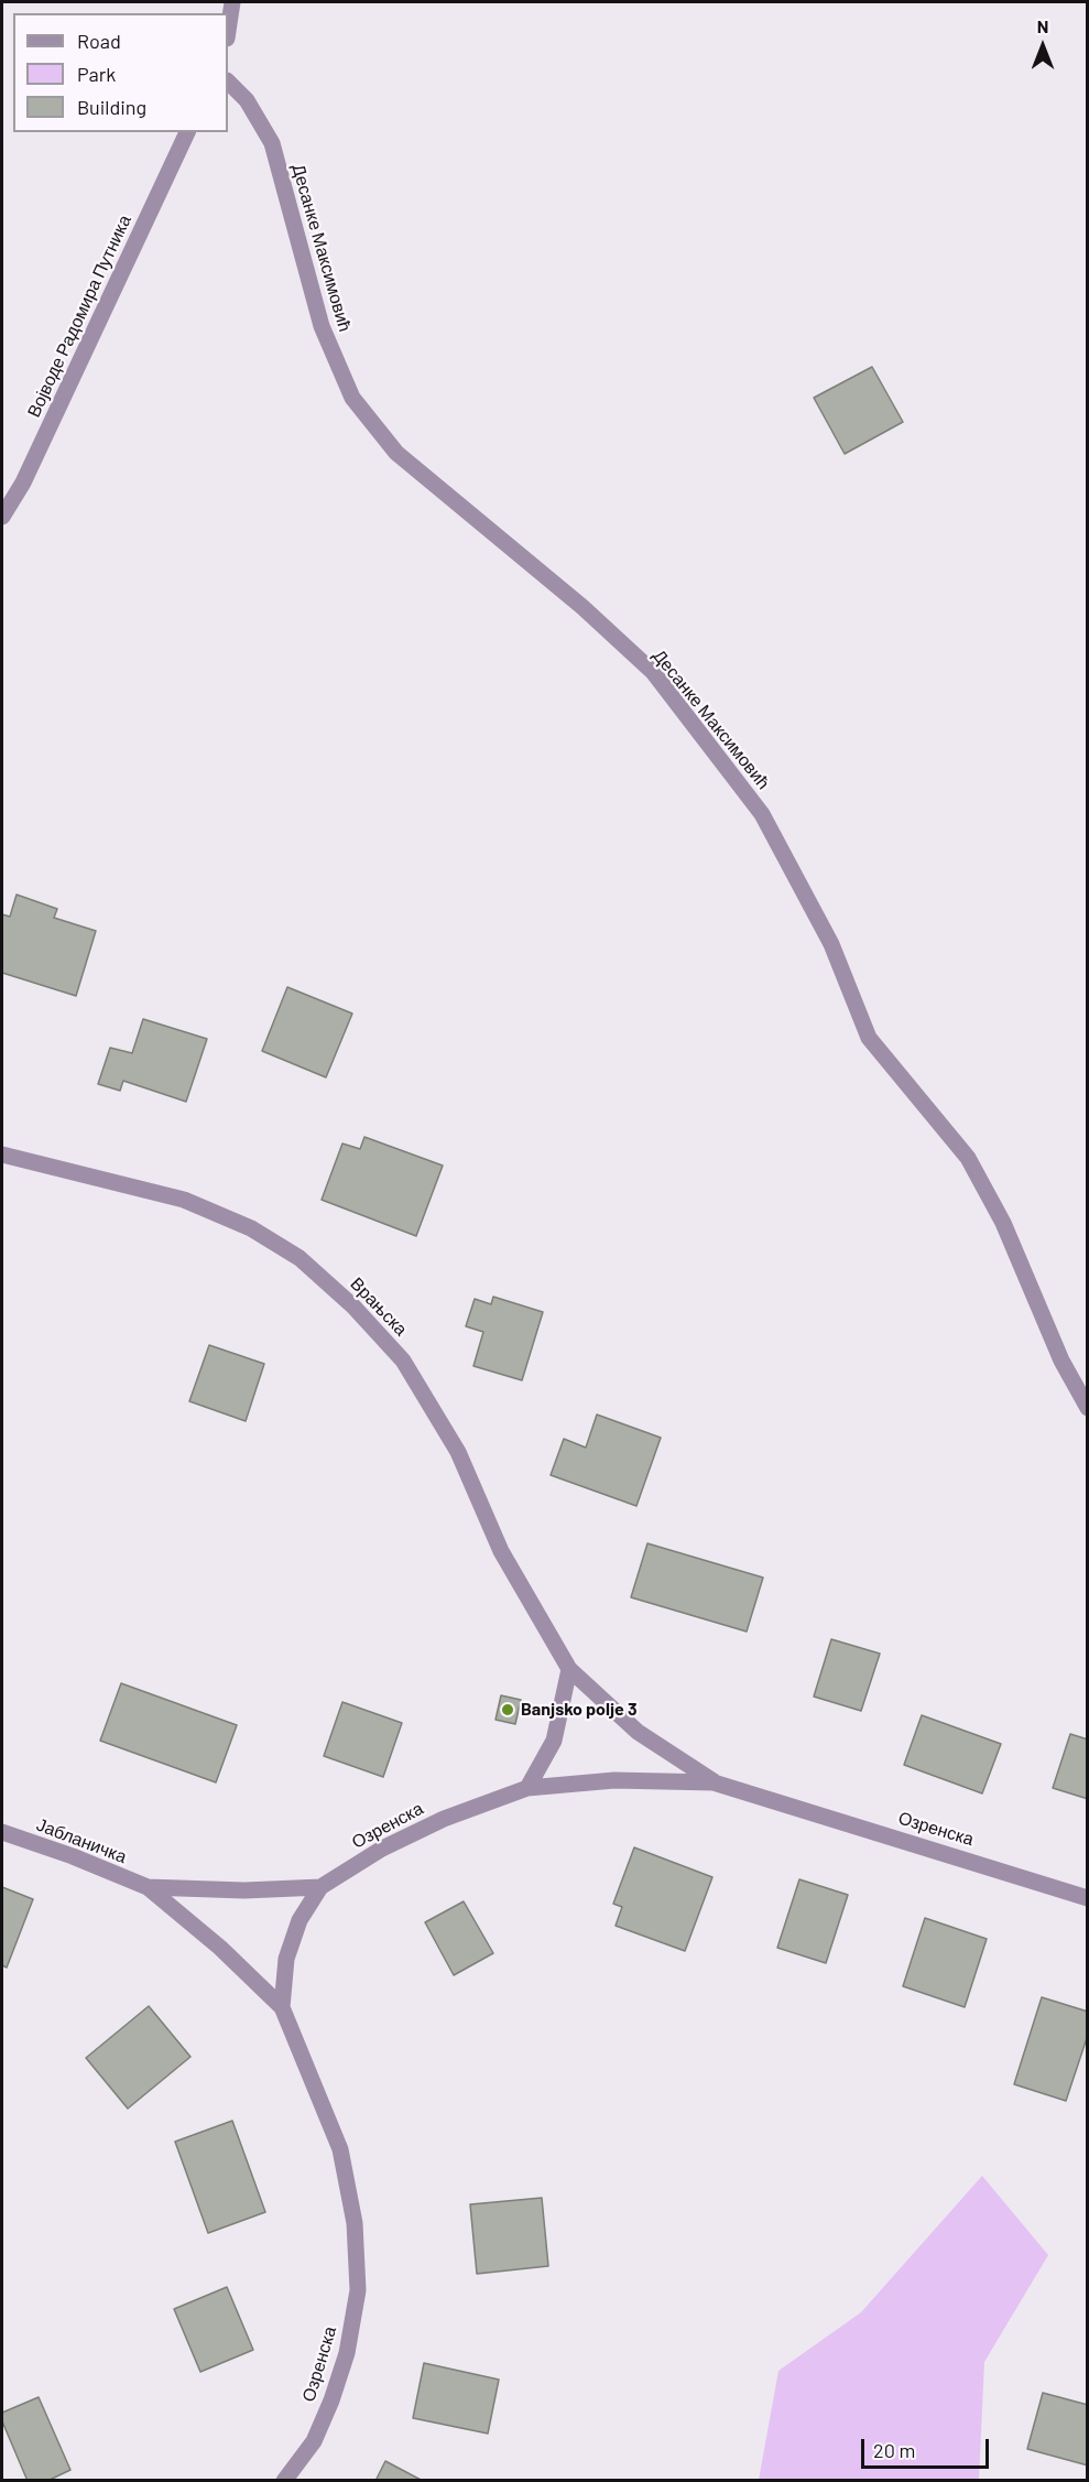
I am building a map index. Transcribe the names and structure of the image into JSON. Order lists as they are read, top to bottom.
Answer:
{
  "streets": {
    "street": [
      "Десанке Максимовић",
      "Војводе Радомира Путника",
      "Врањска",
      "Озренска",
      "Јабланичка"
    ]
  },
  "crossings": [
    ["Врањска", "Озренска"]
  ],
  "places": ["Banjsko polje 3"],
  "legend": ["Road", "Park", "Building"],
  "scale_bar": "20 m",
  "north": "top"
}
